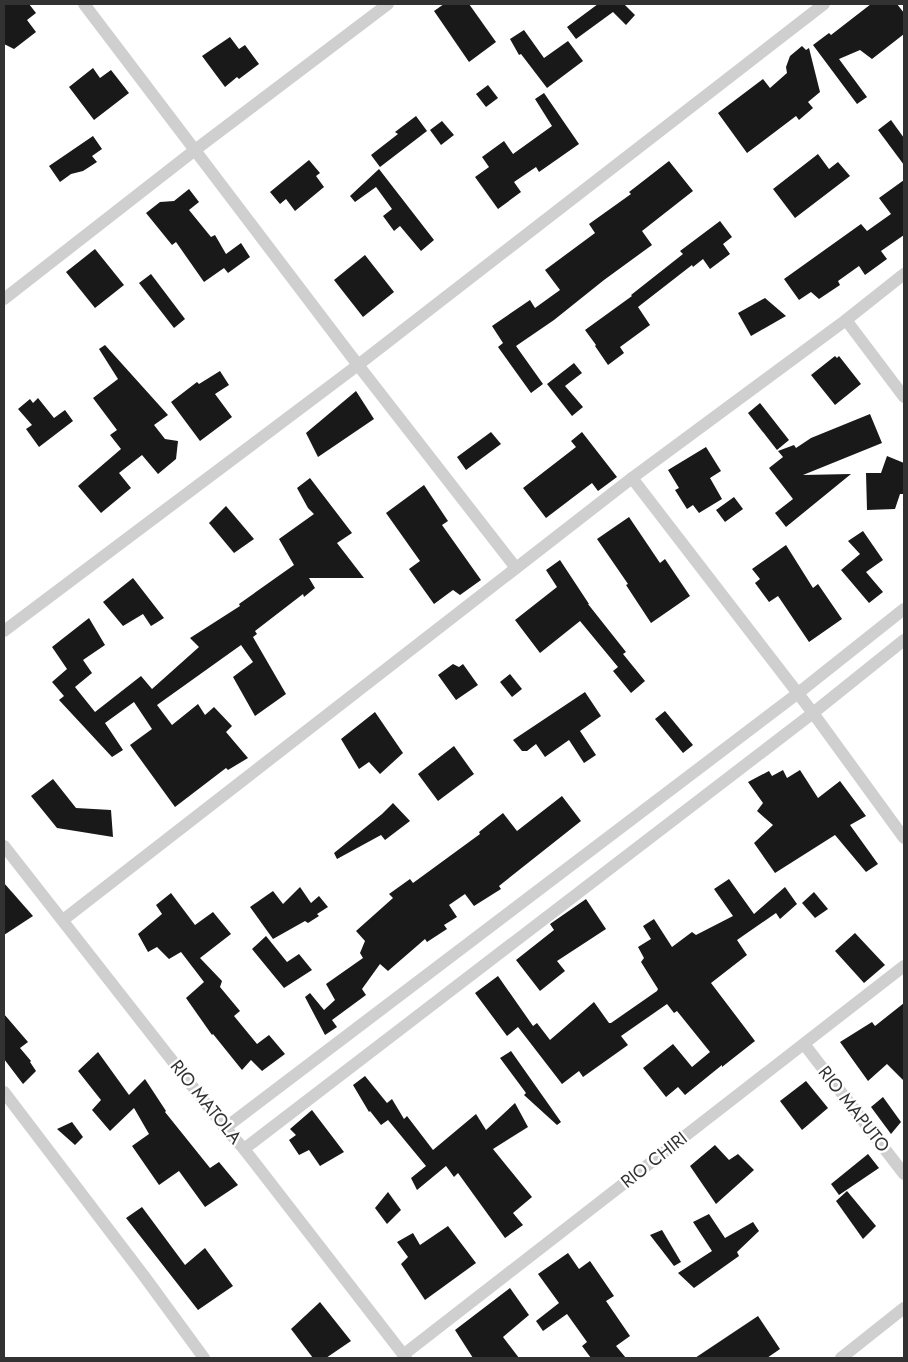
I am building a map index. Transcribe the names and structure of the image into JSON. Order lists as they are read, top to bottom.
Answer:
{
  "streets": {
    "street": ["RIO MATOLA", "RIO MAPUTO", "RIO CHIRI"]
  },
  "crossings": [
    ["RIO MATOLA", "RIO CHIRI"],
    ["RIO MAPUTO", "RIO CHIRI"]
  ]
}
